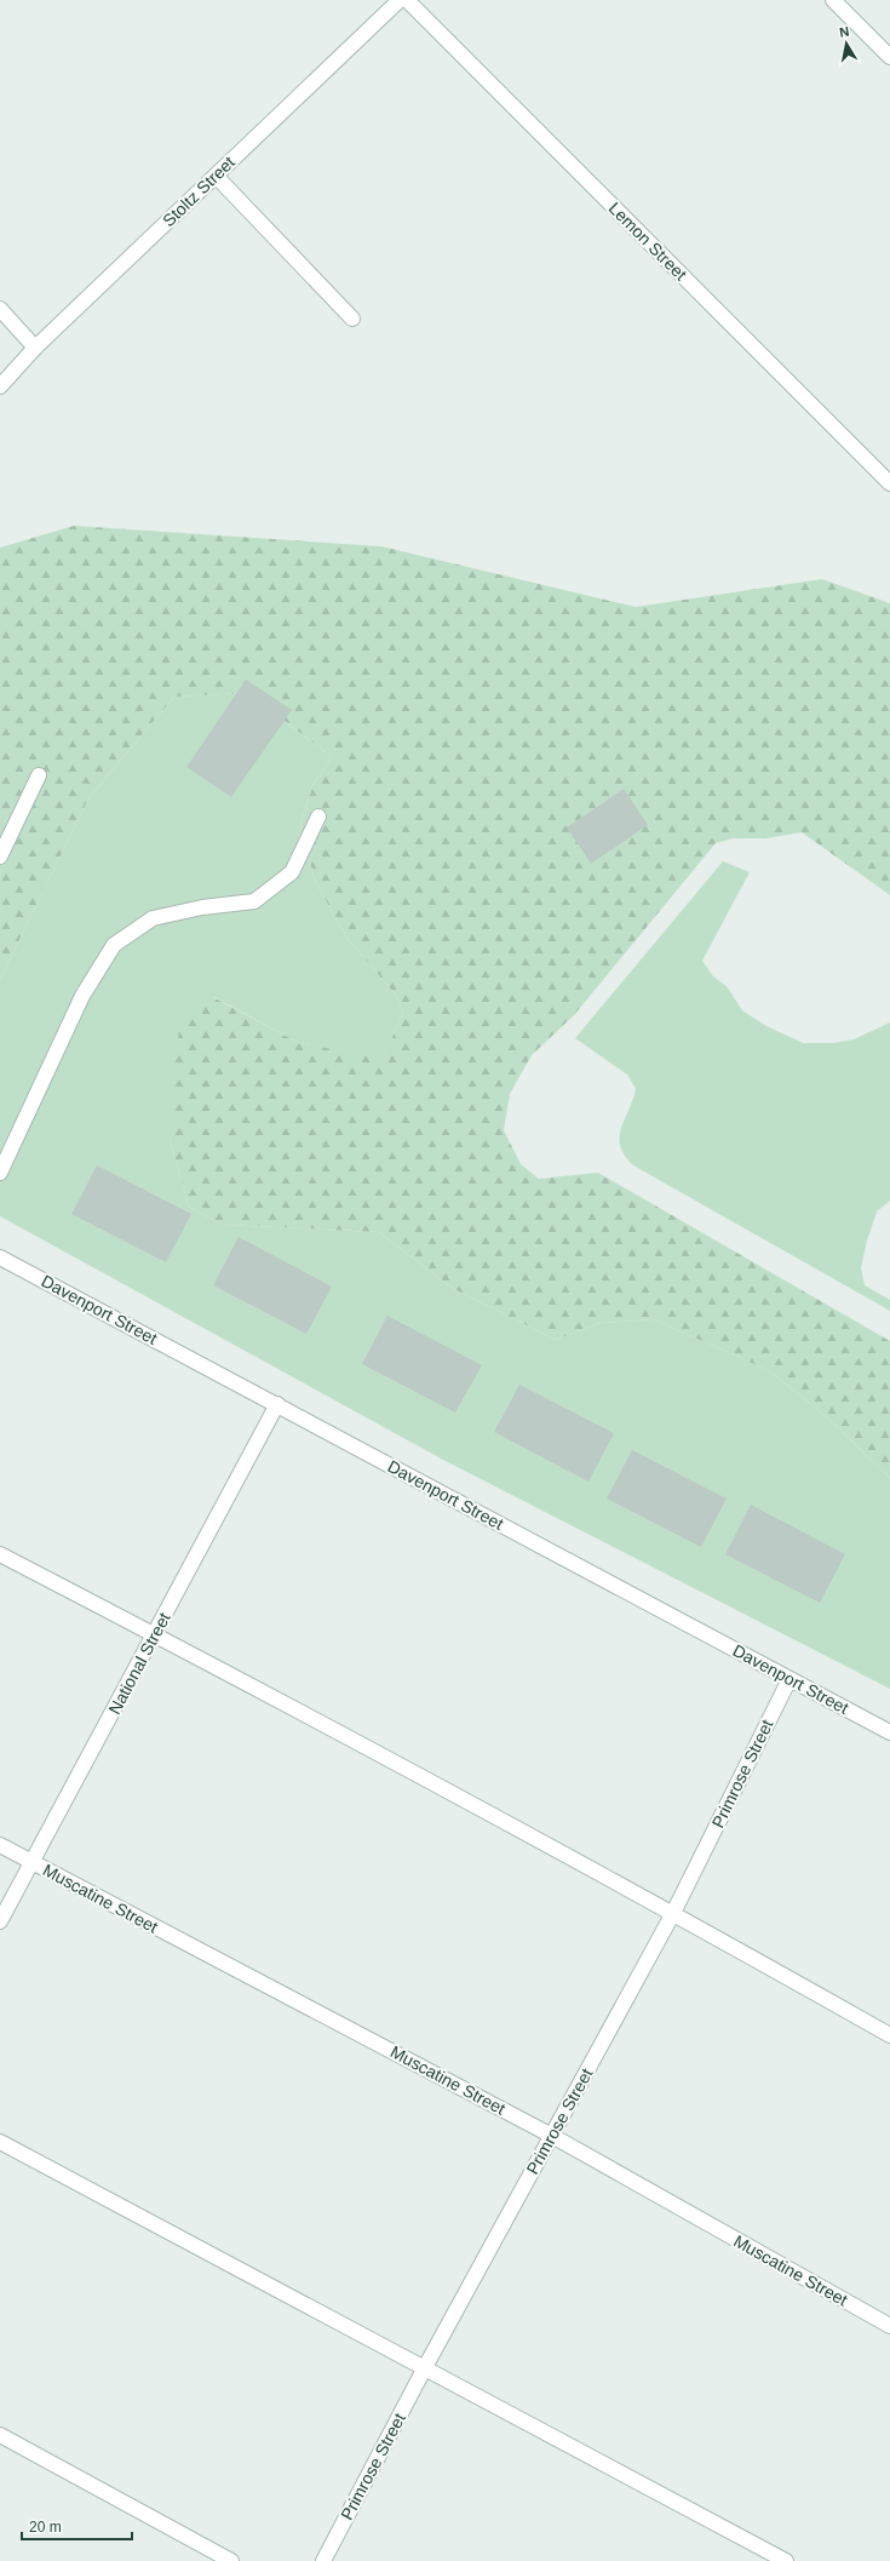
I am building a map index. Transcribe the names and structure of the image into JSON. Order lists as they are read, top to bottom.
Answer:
{
  "streets": {
    "street": [
      "Stoltz Street",
      "Lemon Street",
      "Davenport Street",
      "National Street",
      "Primrose Street",
      "Muscatine Street"
    ]
  },
  "crossings": [
    ["Davenport Street", "National Street"],
    ["Davenport Street", "Primrose Street"],
    ["National Street", "Muscatine Street"],
    ["Primrose Street", "Muscatine Street"]
  ],
  "scale_bar": "20 m",
  "north": "top"
}
